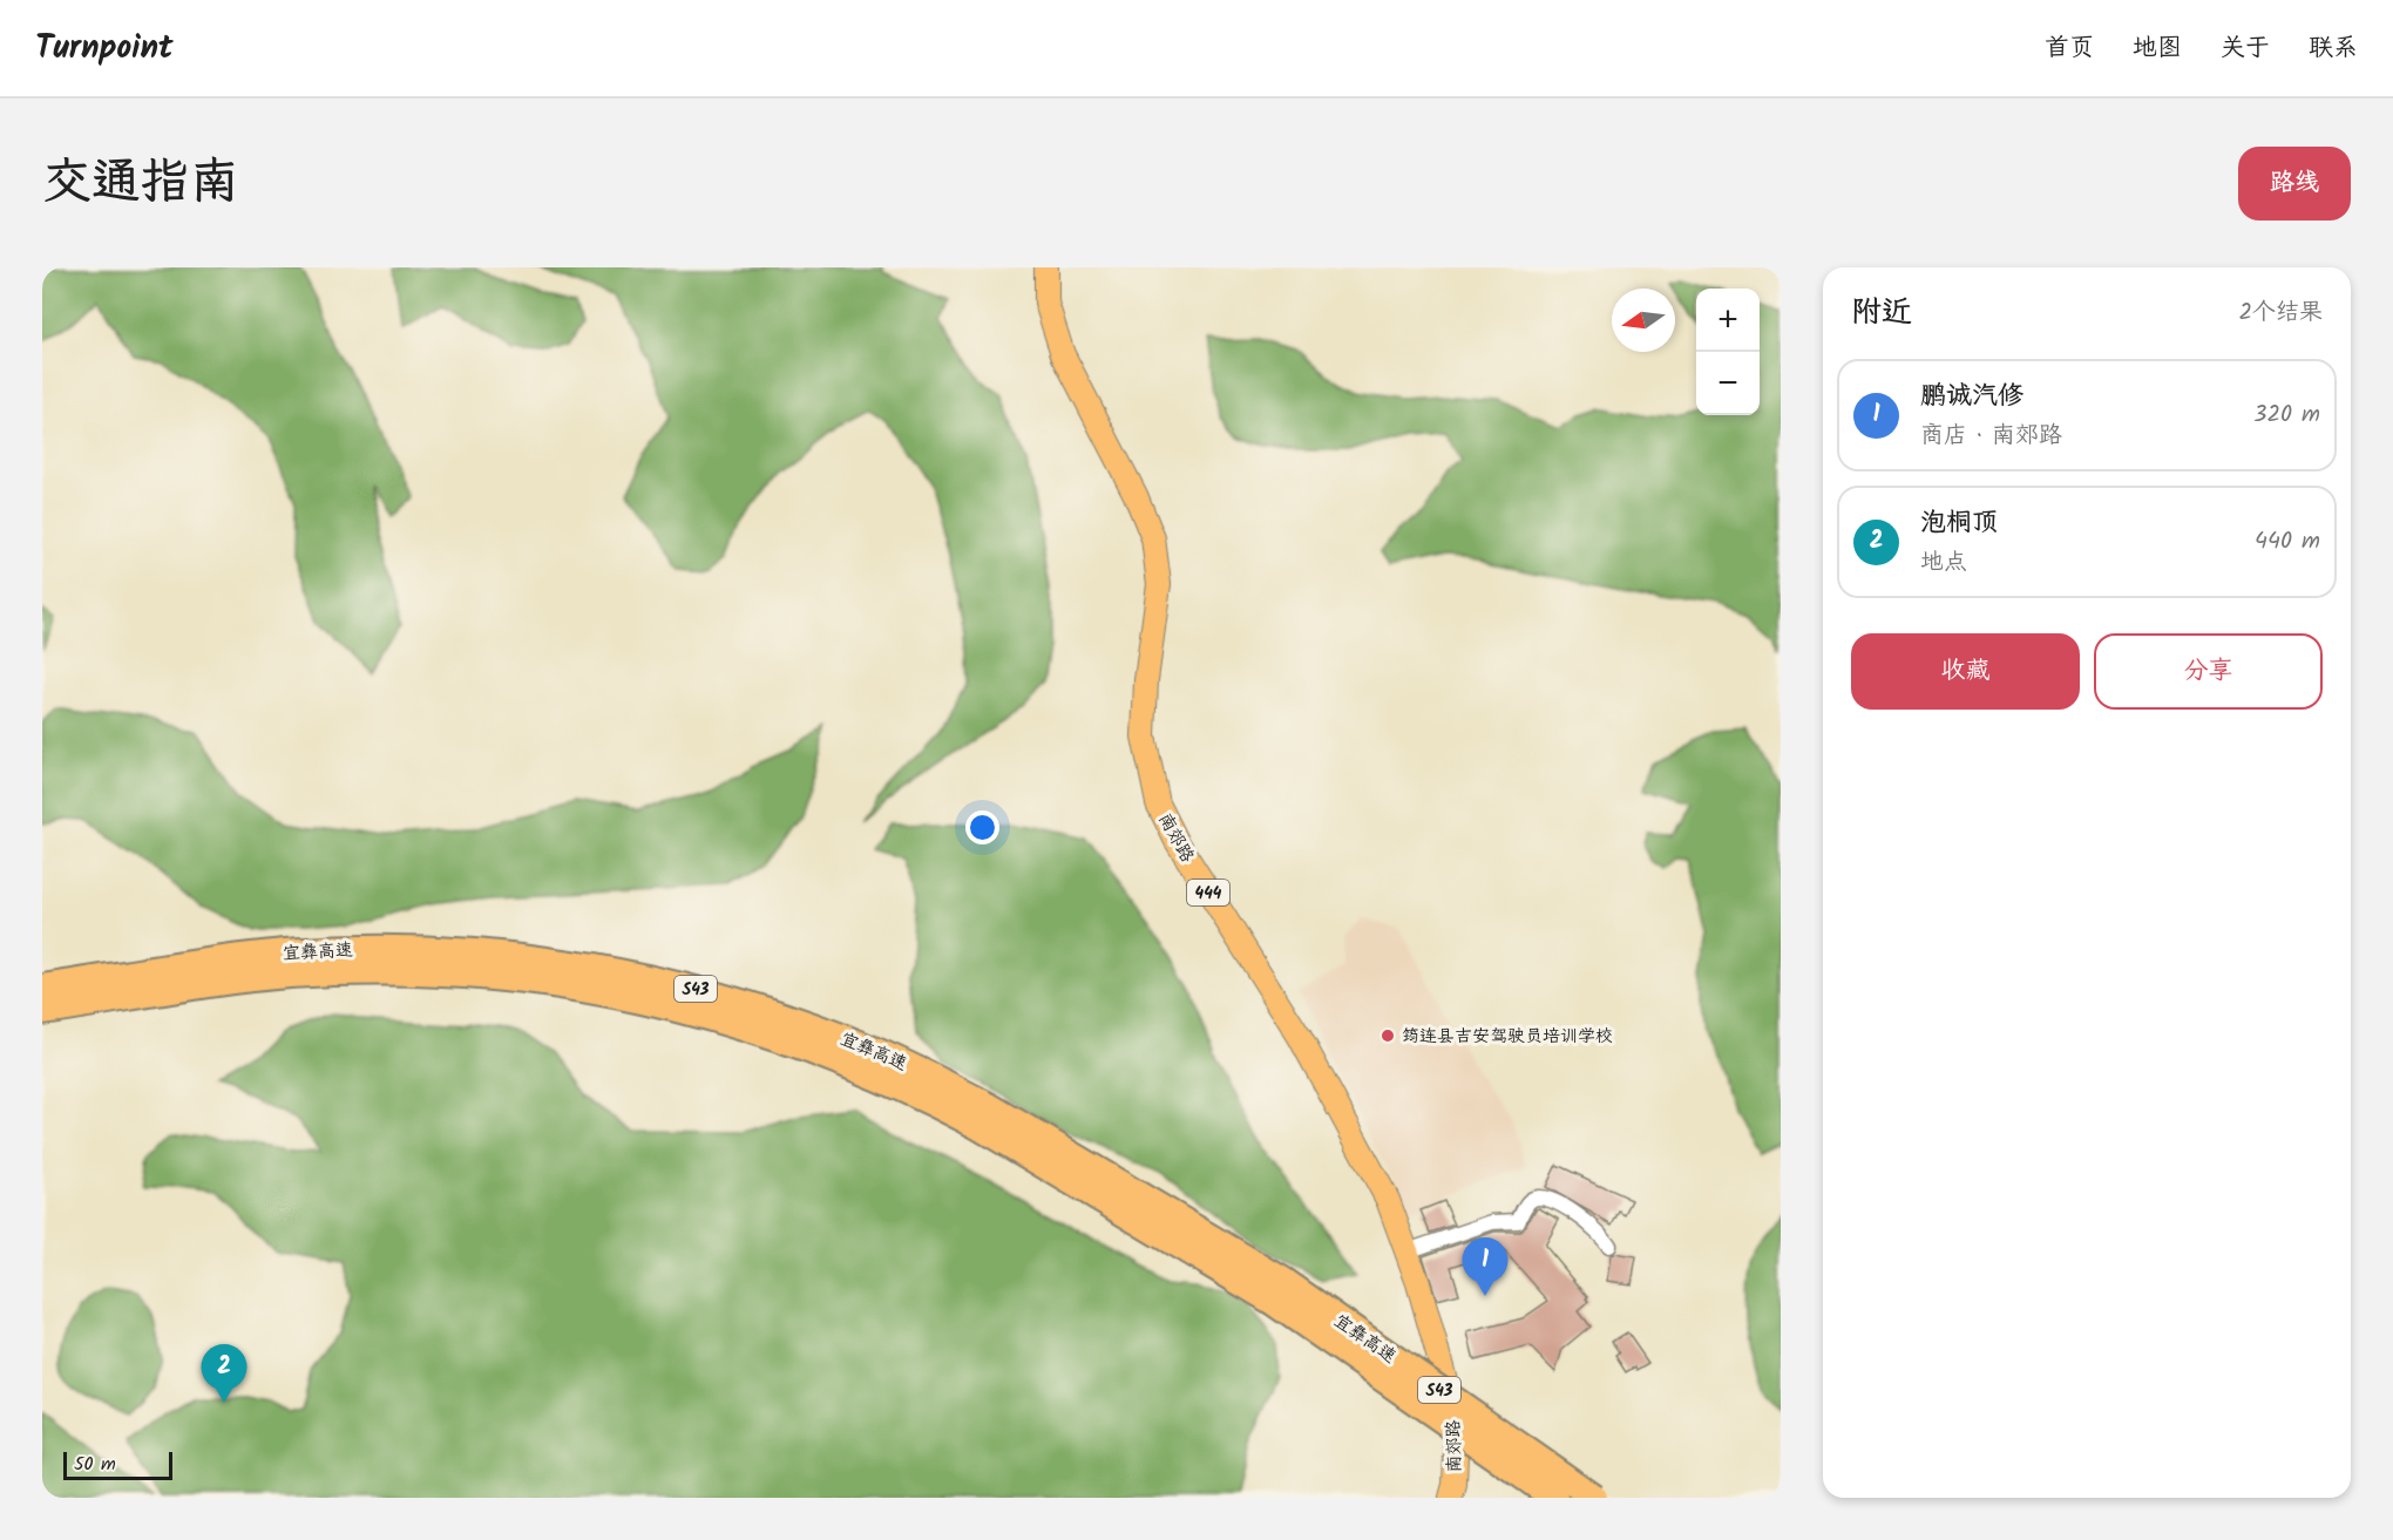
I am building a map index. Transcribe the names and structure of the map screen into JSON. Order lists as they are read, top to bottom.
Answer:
{
  "streets": {
    "highway": ["宜彝高速", "S43"],
    "main road": ["南郊路", "444"]
  },
  "places": ["筠连县吉安驾驶员培训学校"],
  "scale_bar": "50 m",
  "north": "left",
  "page": {
    "header": "Turnpoint",
    "nav": [
      "首页",
      "地图",
      "关于",
      "联系"
    ],
    "title": "交通指南",
    "buttons": [
      "路线",
      ["收藏", "分享"]
    ],
    "heading": ["附近", "2个结果"],
    "map_buttons": ["+", "−"],
    "list": [
      {
        "mark": "1",
        "name": "鹏诚汽修",
        "note": "商店 · 南郊路",
        "value": "320 m"
      },
      {
        "mark": "2",
        "name": "泡桐顶",
        "note": "地点",
        "value": "440 m"
      }
    ],
    "pins": ["1", "2"],
    "scale": "50 m"
  }
}
